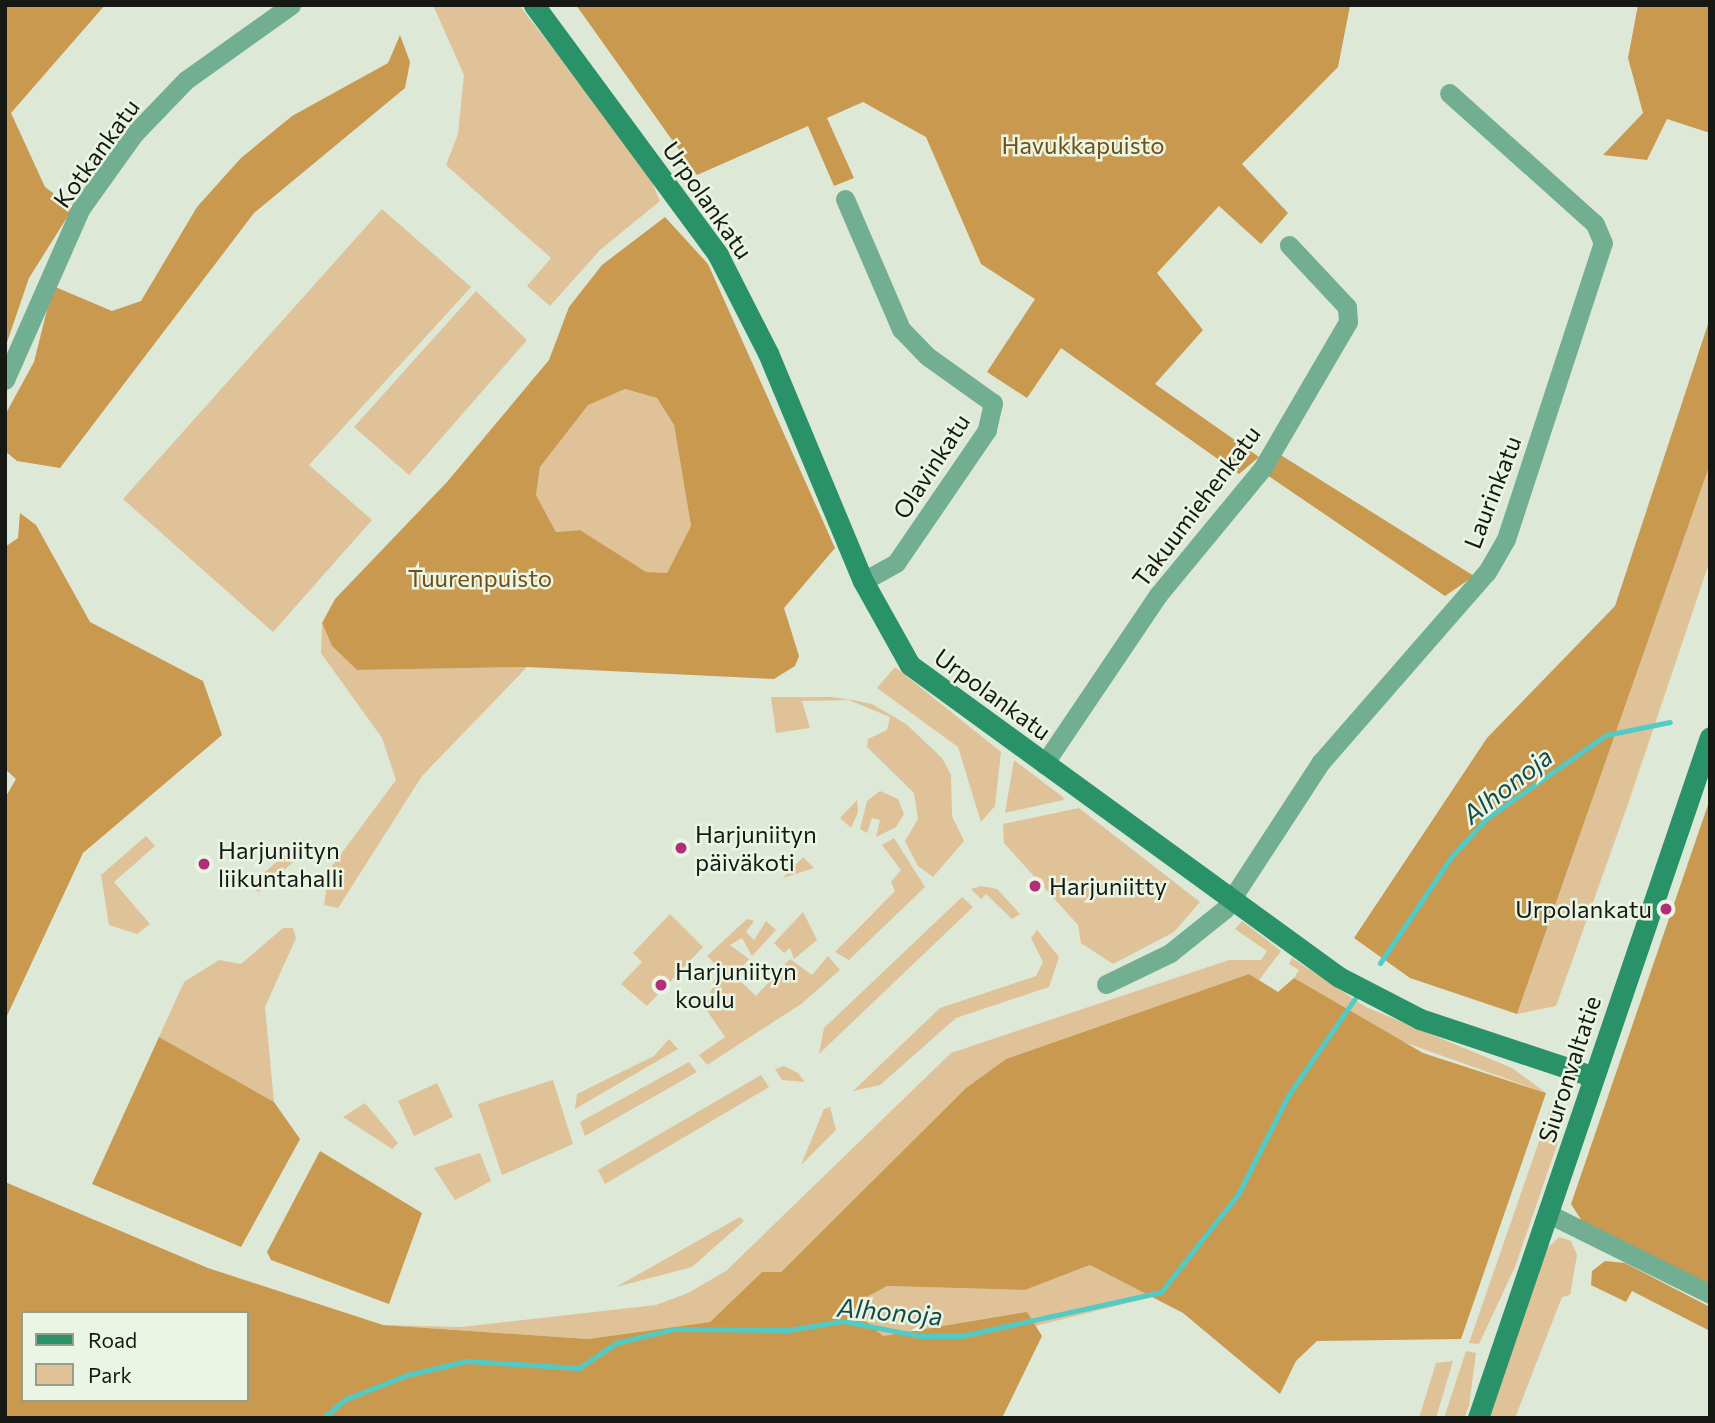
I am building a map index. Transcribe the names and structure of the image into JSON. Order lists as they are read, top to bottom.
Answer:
{
  "streets": {
    "main road": ["Urpolankatu", "Siuronvaltatie"],
    "street": [
      "Kotkankatu",
      "Olavinkatu",
      "Laurinkatu",
      "Takuumiehenkatu"
    ]
  },
  "crossings": [
    ["Urpolankatu", "Olavinkatu"],
    ["Urpolankatu", "Laurinkatu"],
    ["Urpolankatu", "Takuumiehenkatu"],
    ["Urpolankatu", "Siuronvaltatie"]
  ],
  "water": ["Alhonoja"],
  "parks": ["Havukkapuisto", "Tuurenpuisto"],
  "places": [
    "Harjuniityn päiväkoti",
    "Harjuniityn liikuntahalli",
    "Harjuniitty",
    "Urpolankatu",
    "Harjuniityn koulu"
  ],
  "legend": ["Road", "Park"]
}
